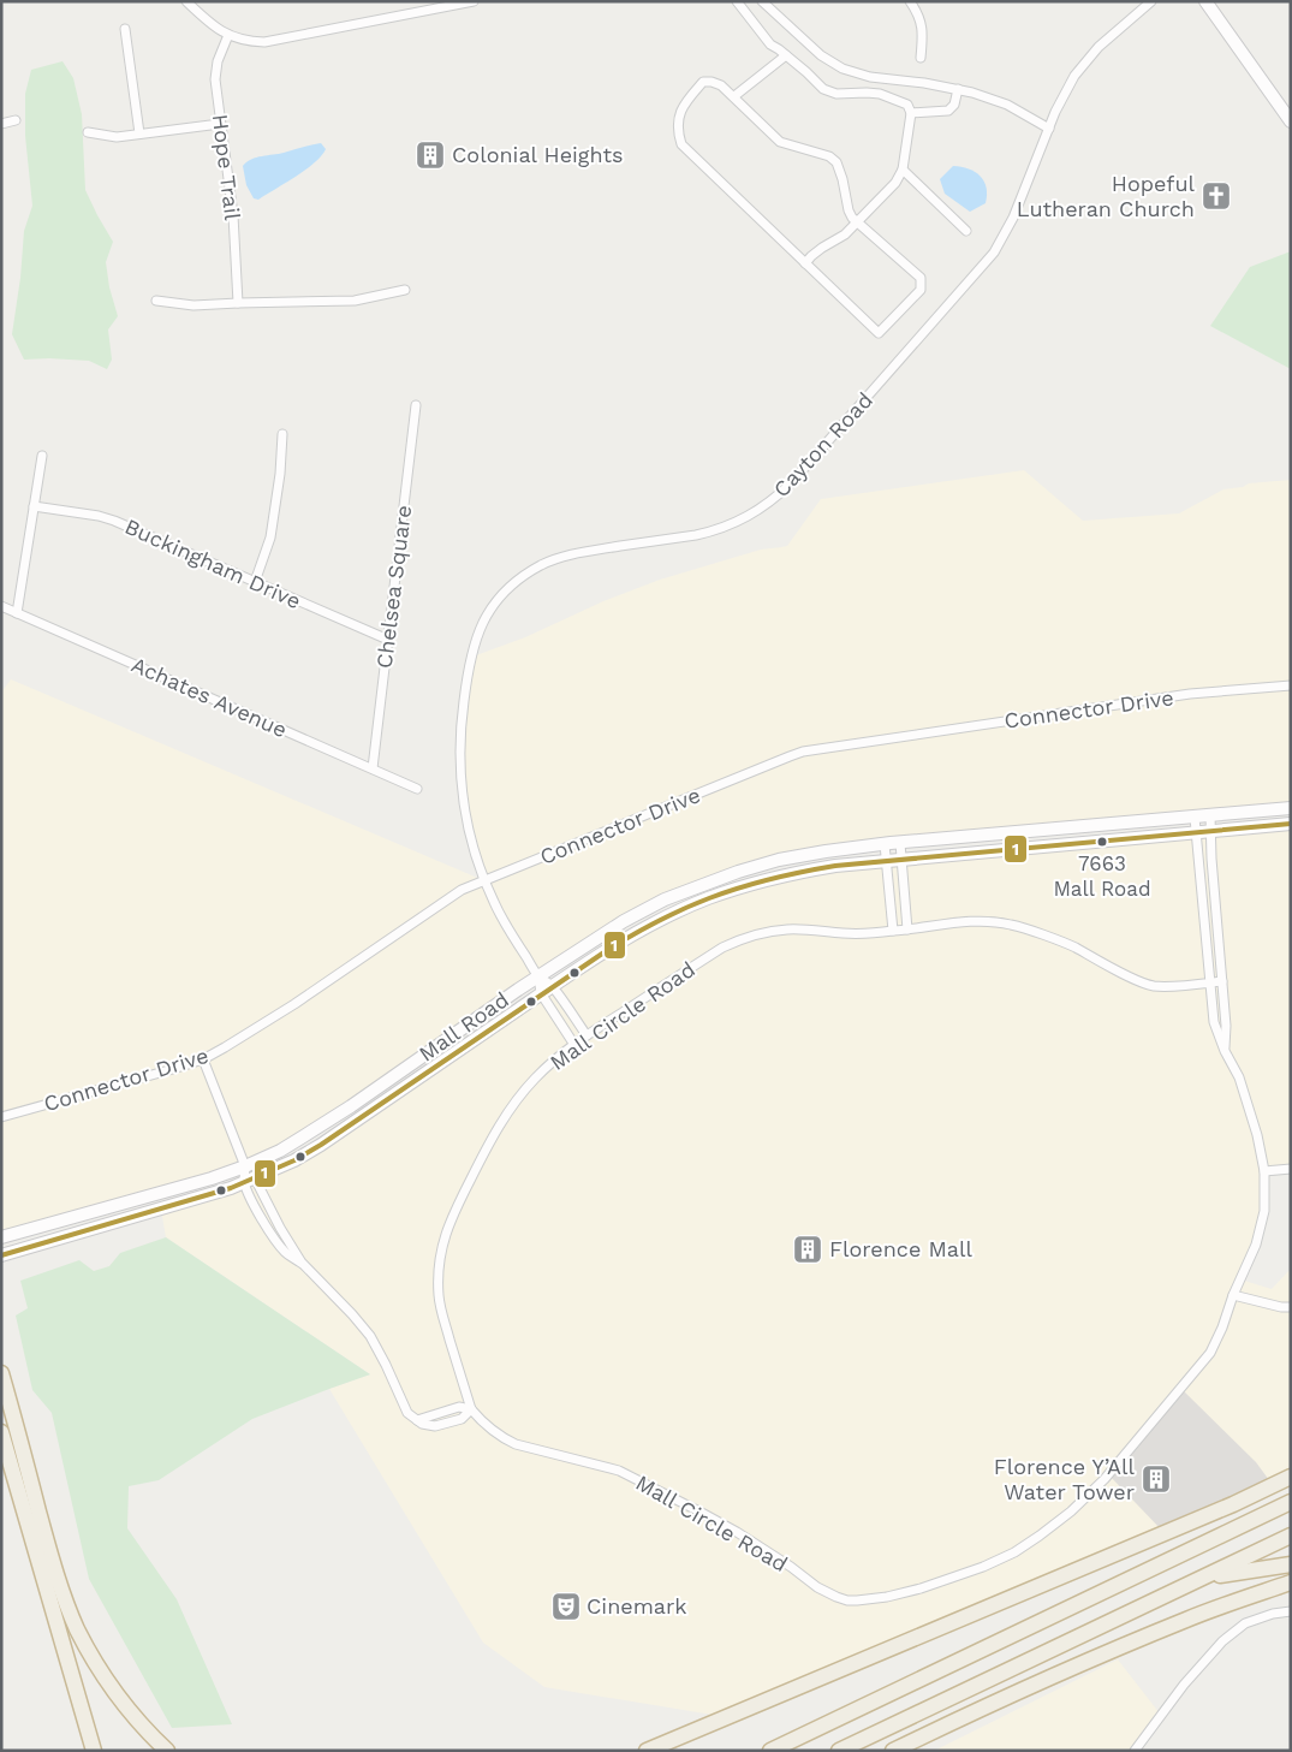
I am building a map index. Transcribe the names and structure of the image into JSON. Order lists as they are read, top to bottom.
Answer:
{
  "streets": {
    "main road": ["Mall Road"],
    "street": [
      "Hope Trail",
      "Cayton Road",
      "Buckingham Drive",
      "Chelsea Square",
      "Achates Avenue",
      "Connector Drive",
      "Mall Circle Road"
    ]
  },
  "crossings": [
    ["Cayton Road", "Connector Drive"],
    ["Cayton Road", "Mall Road"],
    ["Buckingham Drive", "Chelsea Square"],
    ["Chelsea Square", "Achates Avenue"]
  ],
  "places": {
    "building": ["Colonial Heights", "Florence Mall", "Florence Y’All Water Tower"],
    "church": ["Hopeful Lutheran Church"],
    "other": ["7663 Mall Road"],
    "theatre": ["Cinemark"]
  },
  "lines": ["transit line 1"]
}
